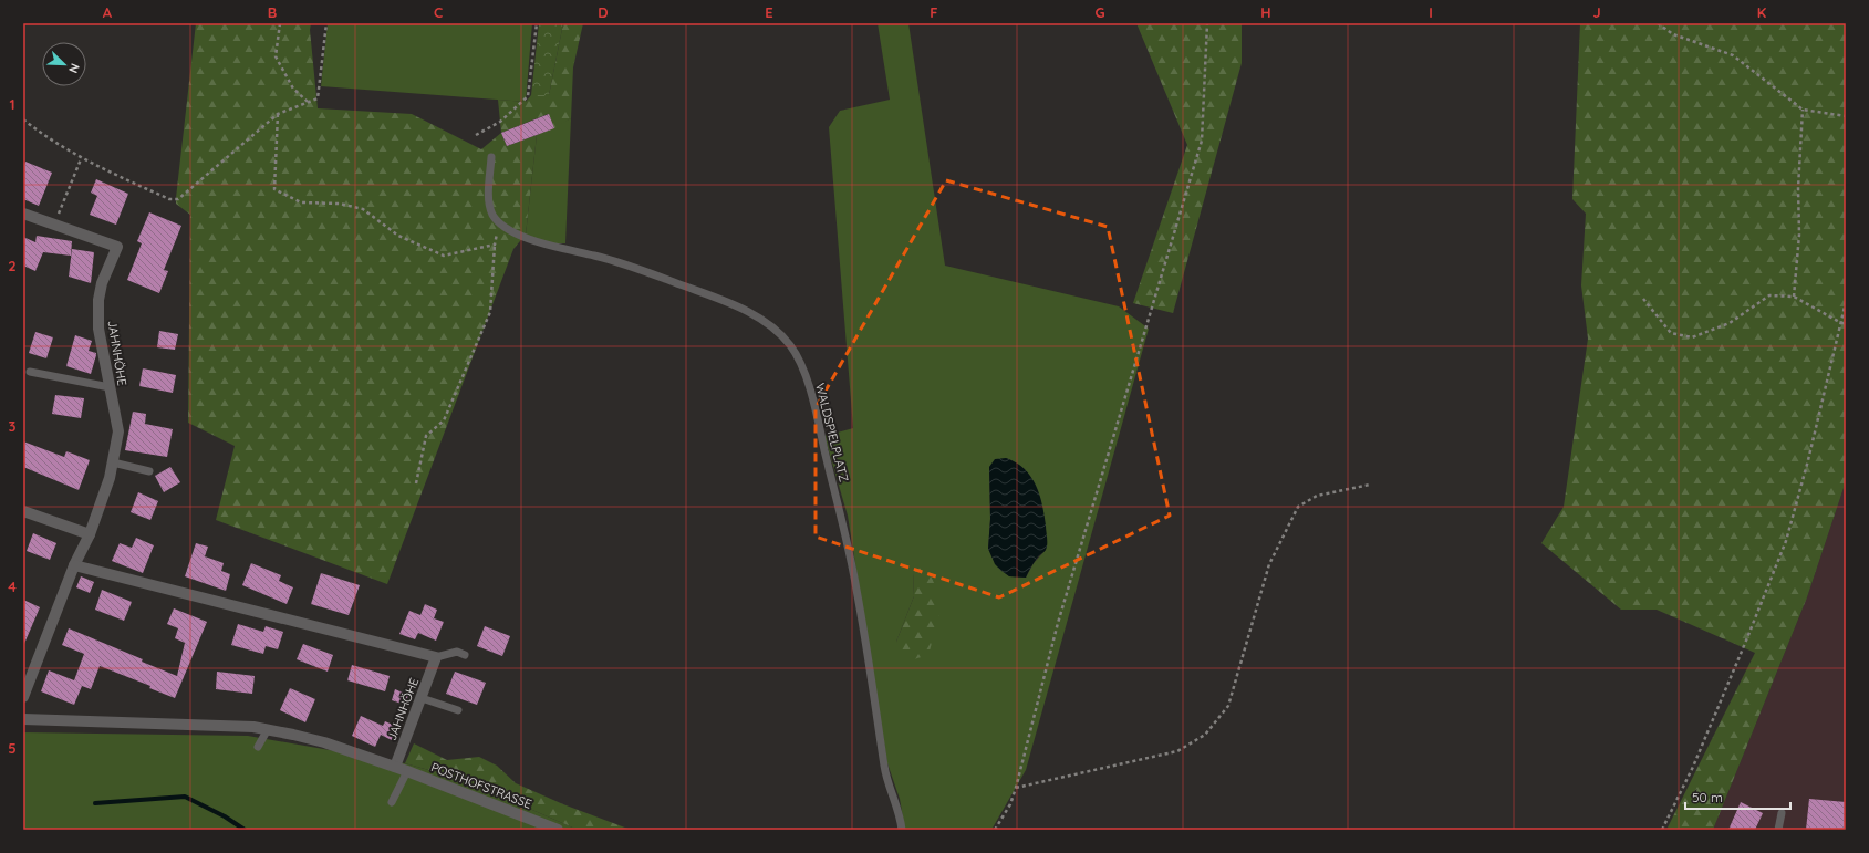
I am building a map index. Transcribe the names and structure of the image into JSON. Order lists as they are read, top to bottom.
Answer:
{
  "streets": {
    "street": ["JAHNHÖHE", "POSTHOFSTRASSE"],
    "lane": ["WALDSPIELPLATZ"]
  },
  "crossings": [
    ["JAHNHÖHE", "POSTHOFSTRASSE"]
  ],
  "scale_bar": "50 m",
  "north": "bottom right",
  "grid": {
    "columns": [
      "A",
      "B",
      "C",
      "D",
      "E",
      "F",
      "G",
      "H",
      "I",
      "J",
      "K"
    ],
    "rows": [
      "1",
      "2",
      "3",
      "4",
      "5"
    ]
  }
}
